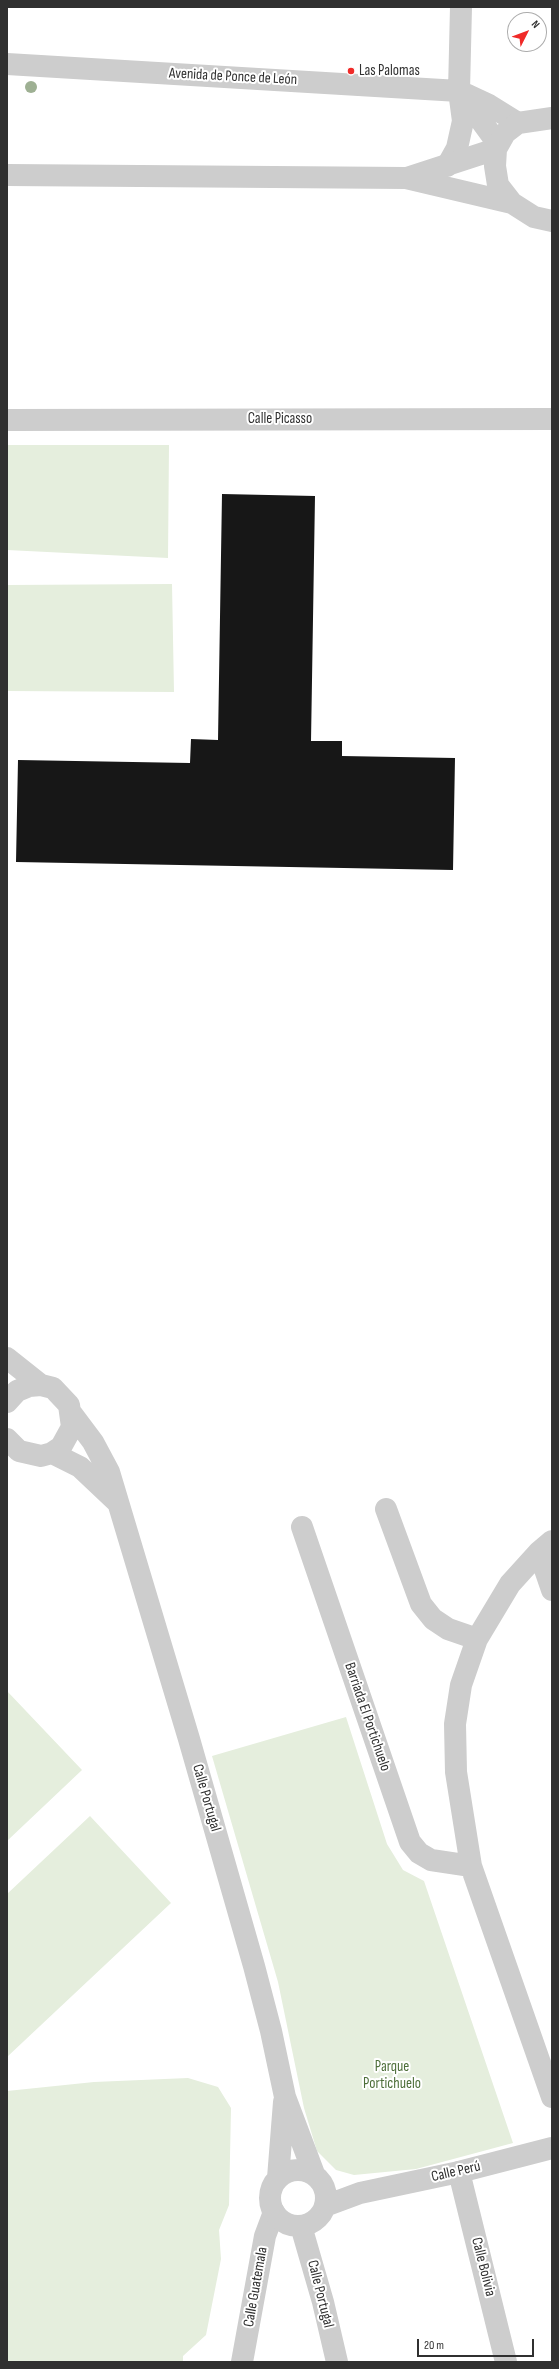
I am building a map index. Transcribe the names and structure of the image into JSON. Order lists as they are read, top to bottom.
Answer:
{
  "streets": {
    "street": [
      "Avenida de Ponce de León",
      "Calle Picasso",
      "Barriada El Portichuelo",
      "Calle Portugal",
      "Calle Perú",
      "Calle Bolivia",
      "Calle Guatemala"
    ]
  },
  "crossings": [
    ["Calle Portugal", "Calle Perú"],
    ["Calle Portugal", "Calle Guatemala"],
    ["Calle Perú", "Calle Bolivia"],
    ["Calle Perú", "Calle Guatemala"]
  ],
  "parks": ["Parque Portichuelo"],
  "places": ["Las Palomas"],
  "scale_bar": "20 m",
  "north": "top right"
}
